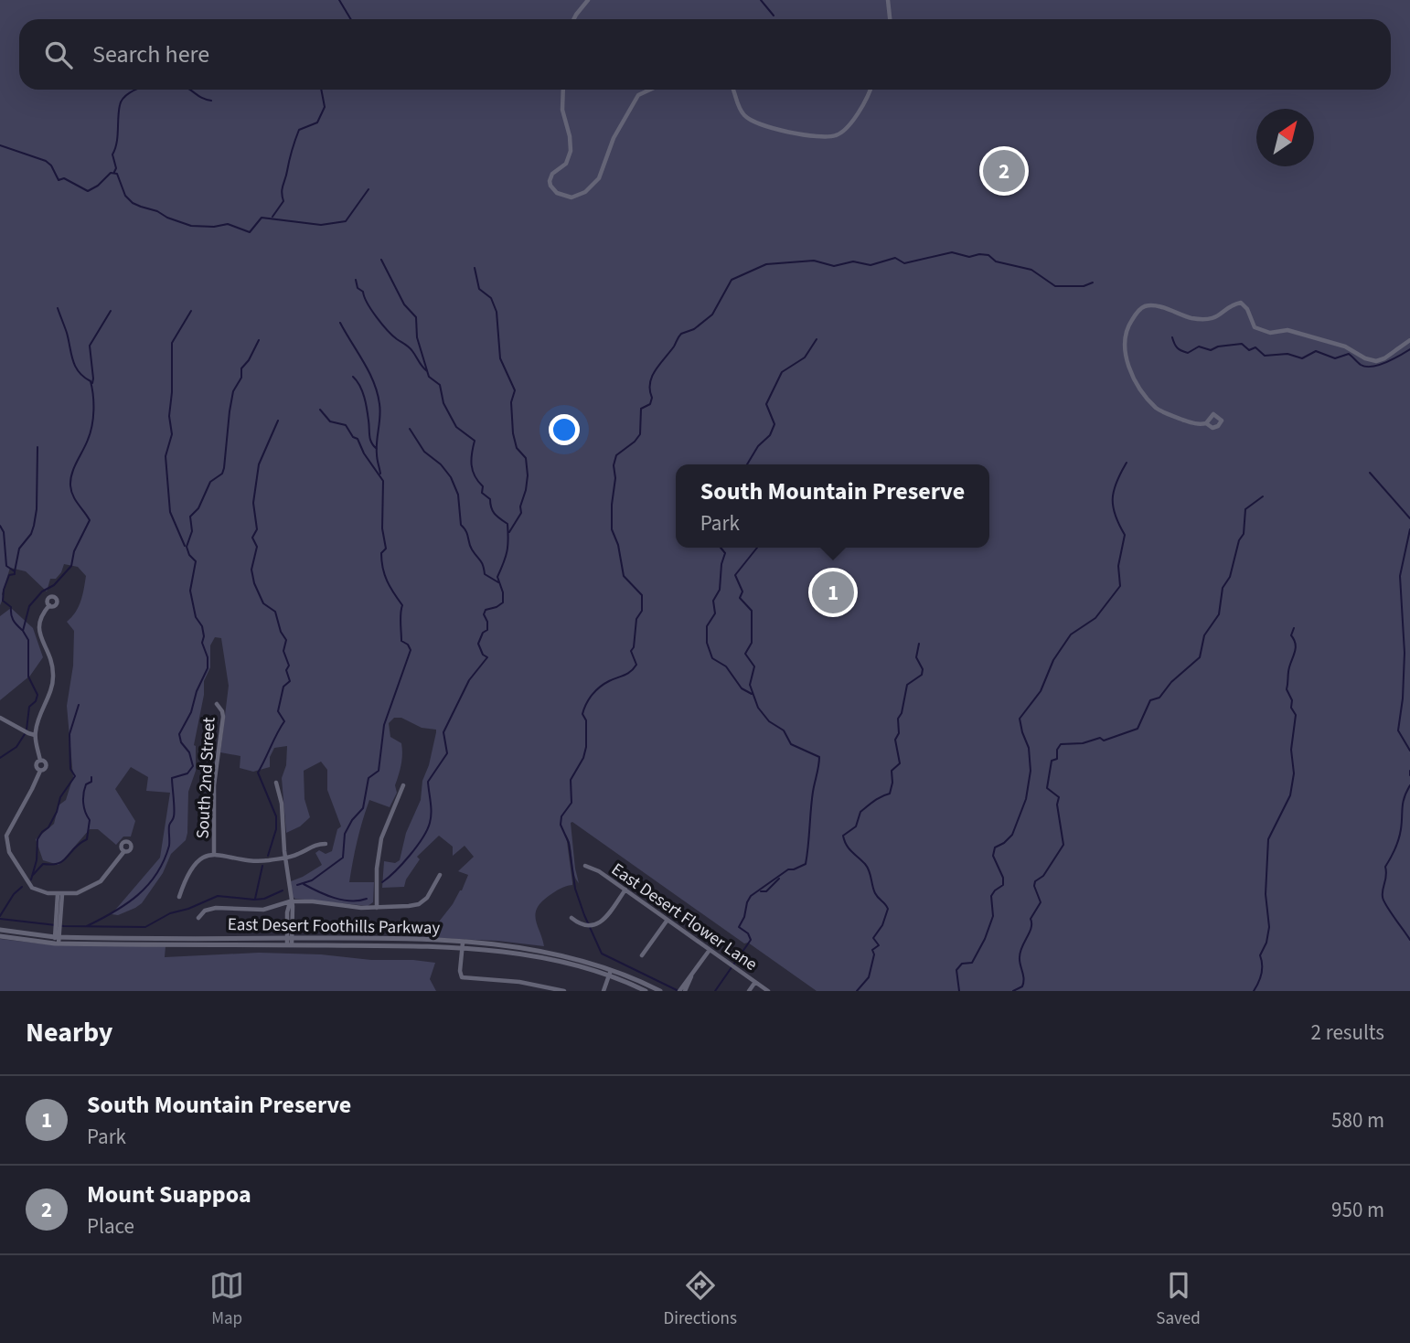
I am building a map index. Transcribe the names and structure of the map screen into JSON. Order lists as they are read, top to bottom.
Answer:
{
  "streets": {
    "street": ["South 2nd Street", "East Desert Flower Lane", "East Desert Foothills Parkway"]
  },
  "north": "top right",
  "page": {
    "search": "Search here",
    "pins": ["2", "1"],
    "popup": ["South Mountain Preserve", "Park"],
    "heading": ["Nearby", "2 results"],
    "list": [
      {
        "mark": "1",
        "name": "South Mountain Preserve",
        "note": "Park",
        "value": "580 m"
      },
      {
        "mark": "2",
        "name": "Mount Suappoa",
        "note": "Place",
        "value": "950 m"
      }
    ],
    "nav": ["Map", "Directions", "Saved"]
  }
}
